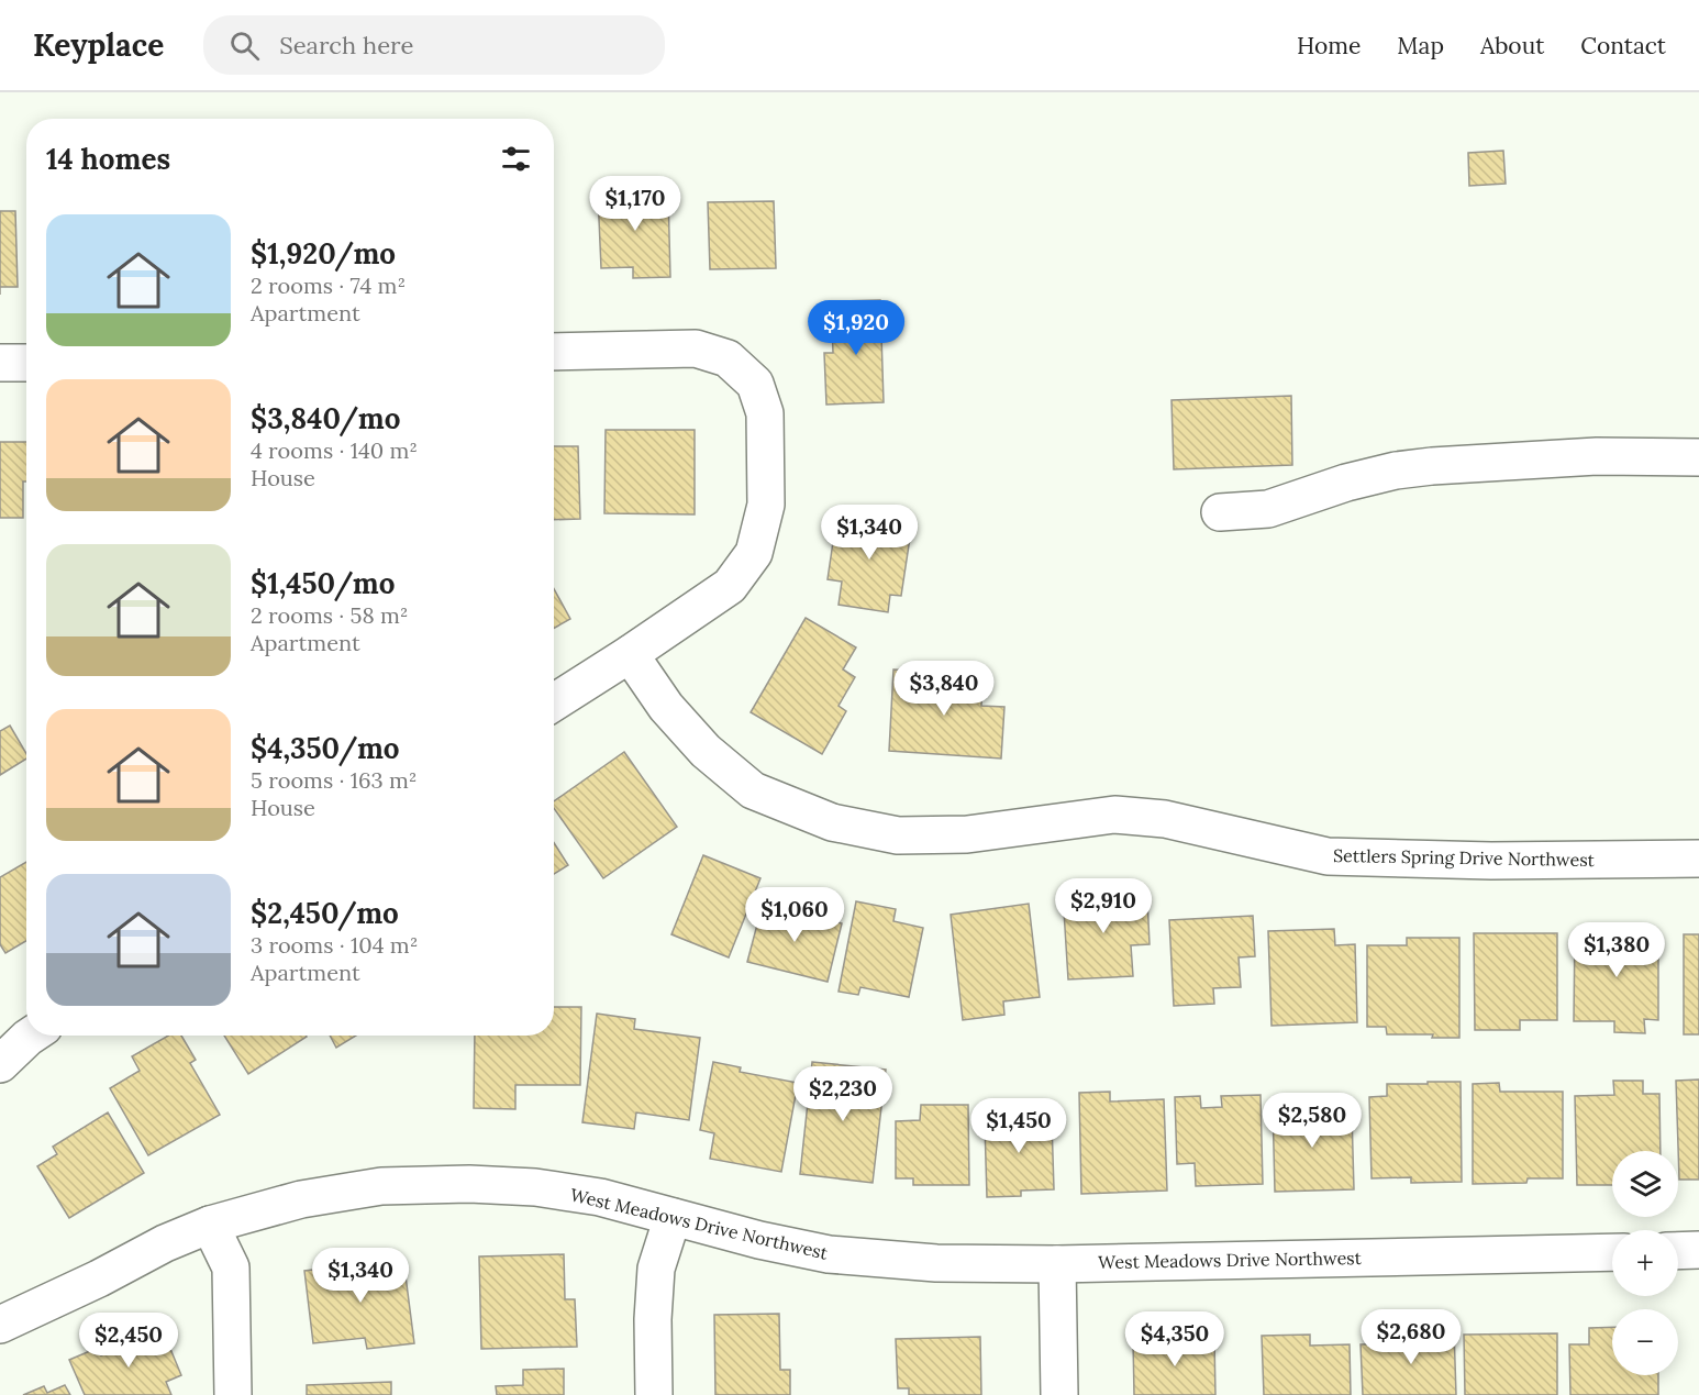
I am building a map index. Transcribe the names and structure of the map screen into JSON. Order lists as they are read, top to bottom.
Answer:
{
  "streets": {
    "street": ["Settlers Spring Drive Northwest", "West Meadows Drive Northwest"]
  },
  "page": {
    "header": "Keyplace",
    "search": "Search here",
    "nav": [
      "Home",
      "Map",
      "About",
      "Contact"
    ],
    "heading": "14 homes",
    "price": [
      "$1,170",
      "$1,920",
      "$1,340",
      "$3,840",
      "$2,910",
      "$1,060",
      "$1,380",
      "$2,230",
      "$2,580",
      "$1,450",
      "$1,340",
      "$2,680",
      "$4,350",
      "$2,450"
    ],
    "list": [
      {
        "name": "$1,920/mo",
        "note": "2 rooms · 74 m² · Apartment"
      },
      {
        "name": "$3,840/mo",
        "note": "4 rooms · 140 m² · House"
      },
      {
        "name": "$1,450/mo",
        "note": "2 rooms · 58 m² · Apartment"
      },
      {
        "name": "$4,350/mo",
        "note": "5 rooms · 163 m² · House"
      },
      {
        "name": "$2,450/mo",
        "note": "3 rooms · 104 m² · Apartment"
      }
    ],
    "map_buttons": ["+", "−"]
  }
}
